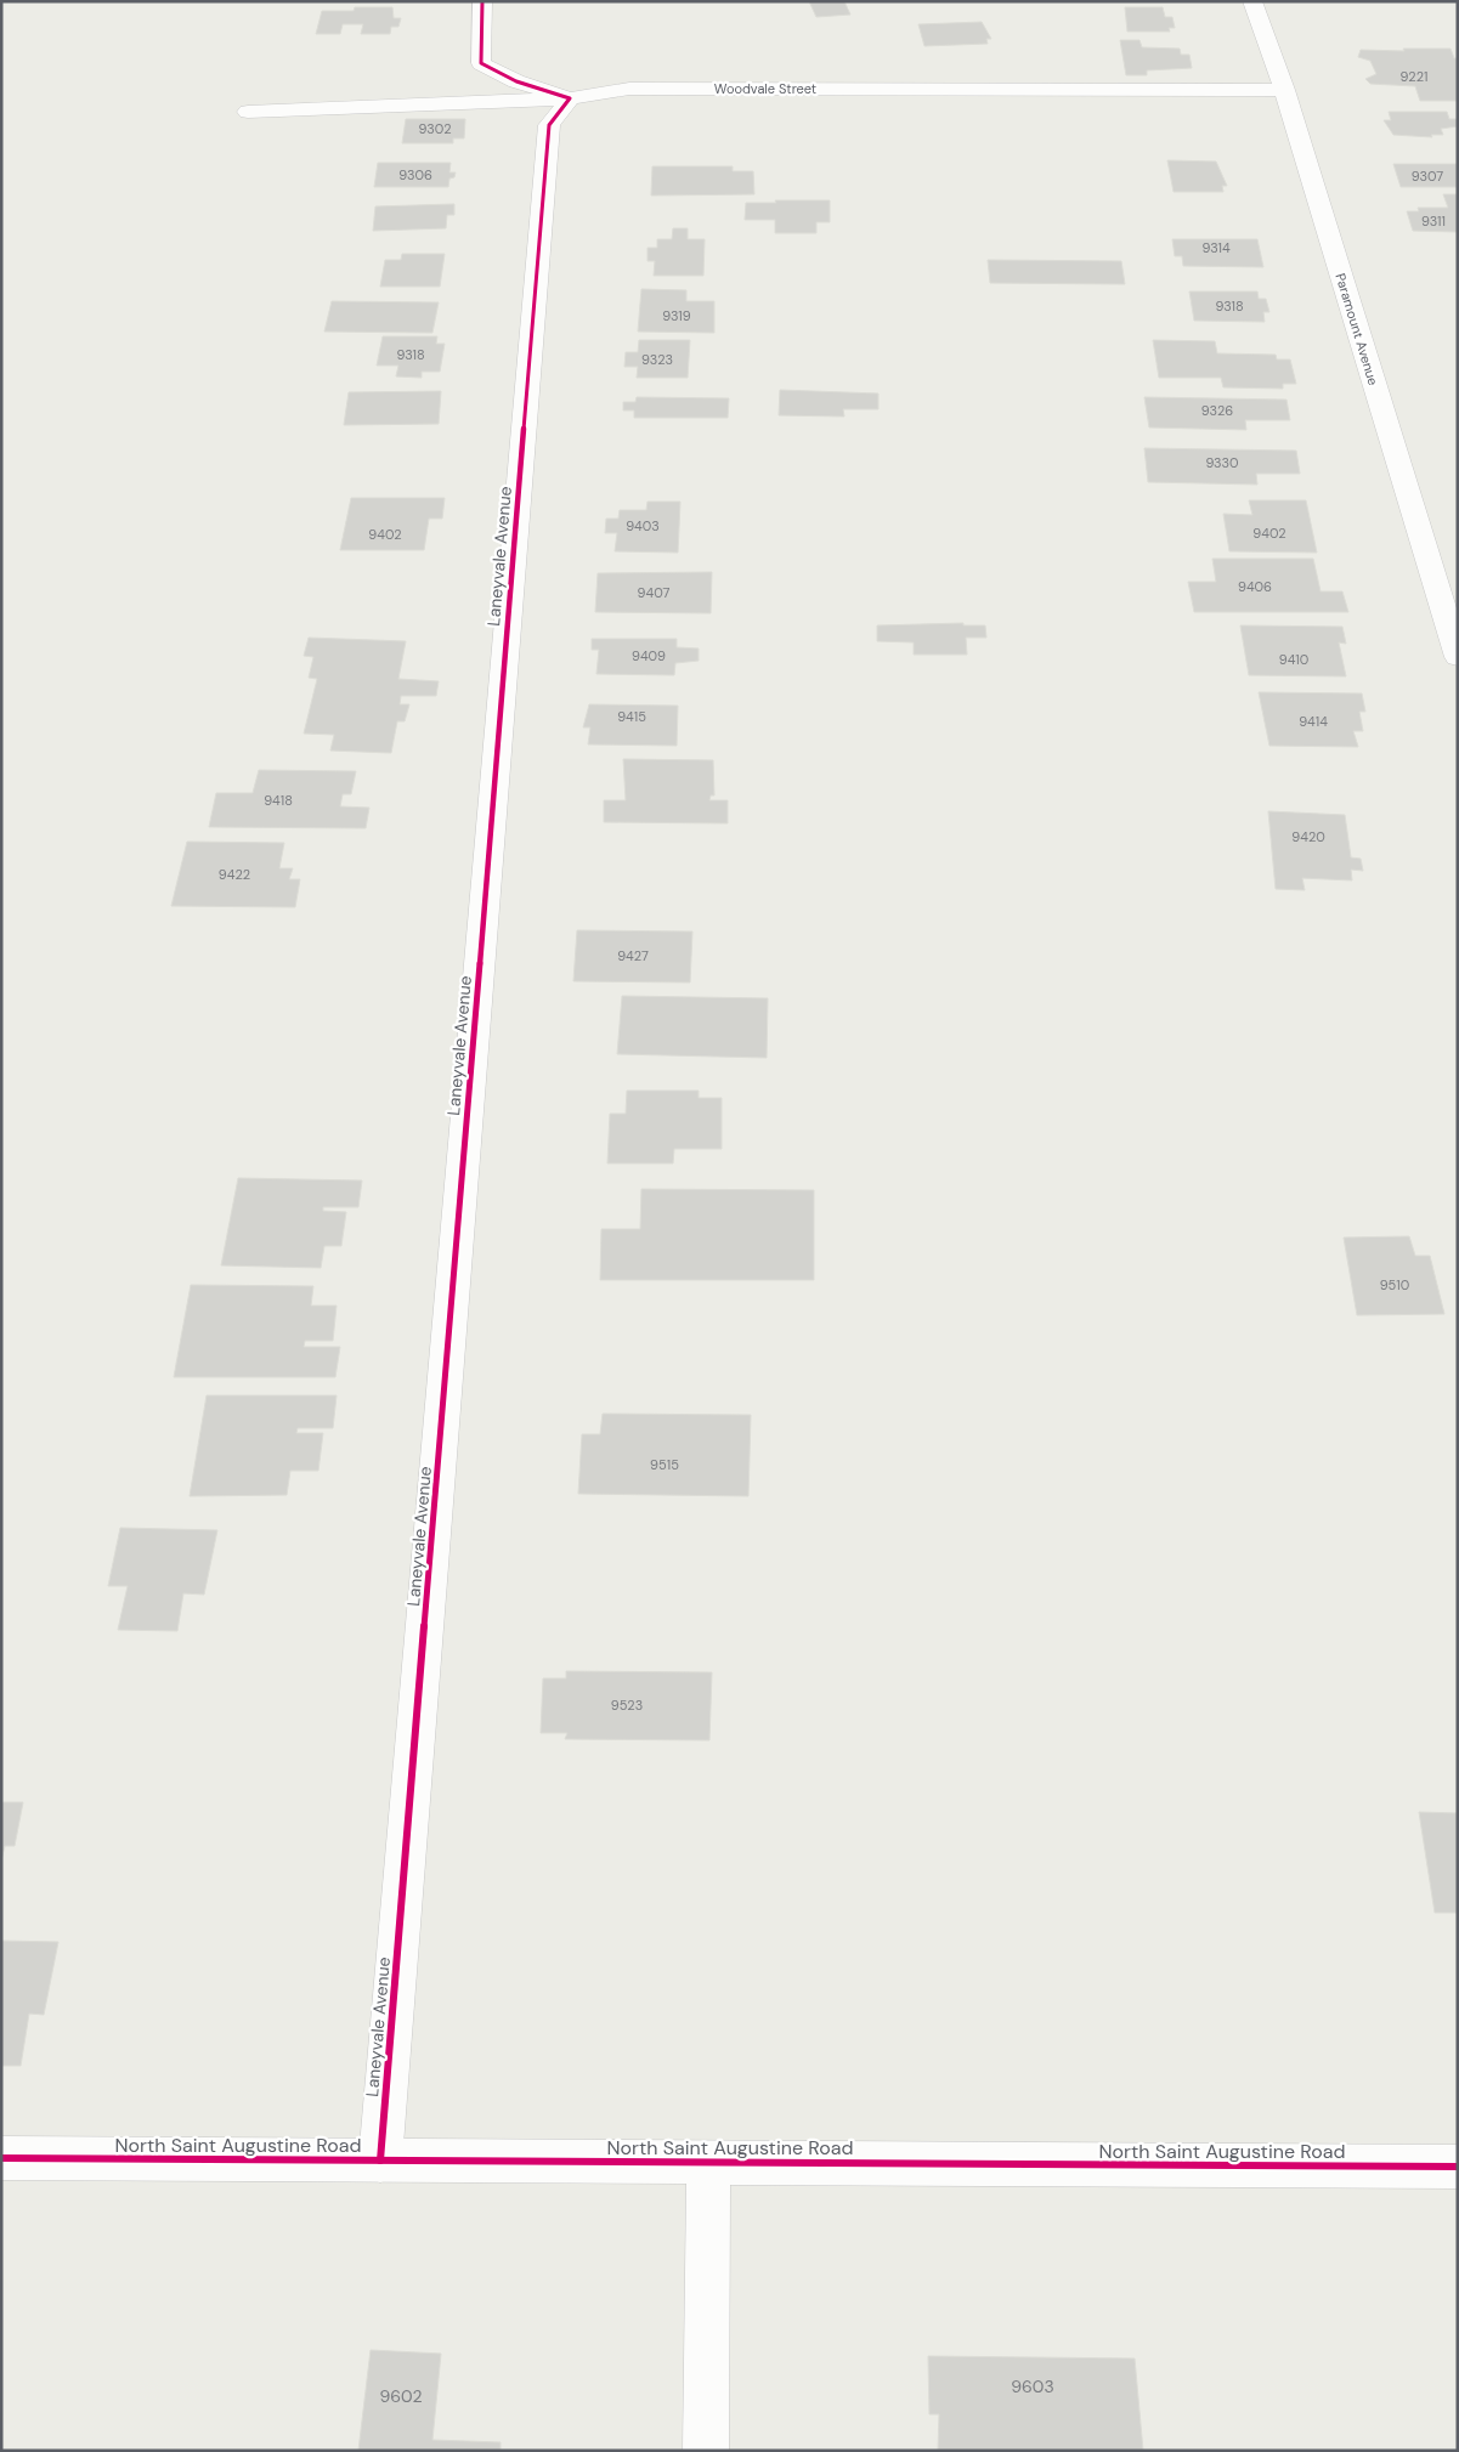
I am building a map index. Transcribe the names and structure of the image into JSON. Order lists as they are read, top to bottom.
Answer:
{
  "streets": {
    "street": [
      "Woodvale Street",
      "Paramount Avenue",
      "Laneyvale Avenue",
      "North Saint Augustine Road"
    ]
  },
  "crossings": [
    ["Woodvale Street", "Paramount Avenue"],
    ["Woodvale Street", "Laneyvale Avenue"],
    ["Laneyvale Avenue", "North Saint Augustine Road"]
  ],
  "house_numbers": [
    "9221",
    "9302",
    "9306",
    "9307",
    "9311",
    "9314",
    "9318",
    "9319",
    "9318",
    "9323",
    "9326",
    "9330",
    "9403",
    "9402",
    "9402",
    "9406",
    "9407",
    "9409",
    "9410",
    "9415",
    "9414",
    "9418",
    "9420",
    "9422",
    "9427",
    "9510",
    "9515",
    "9523",
    "9603",
    "9602"
  ]
}
